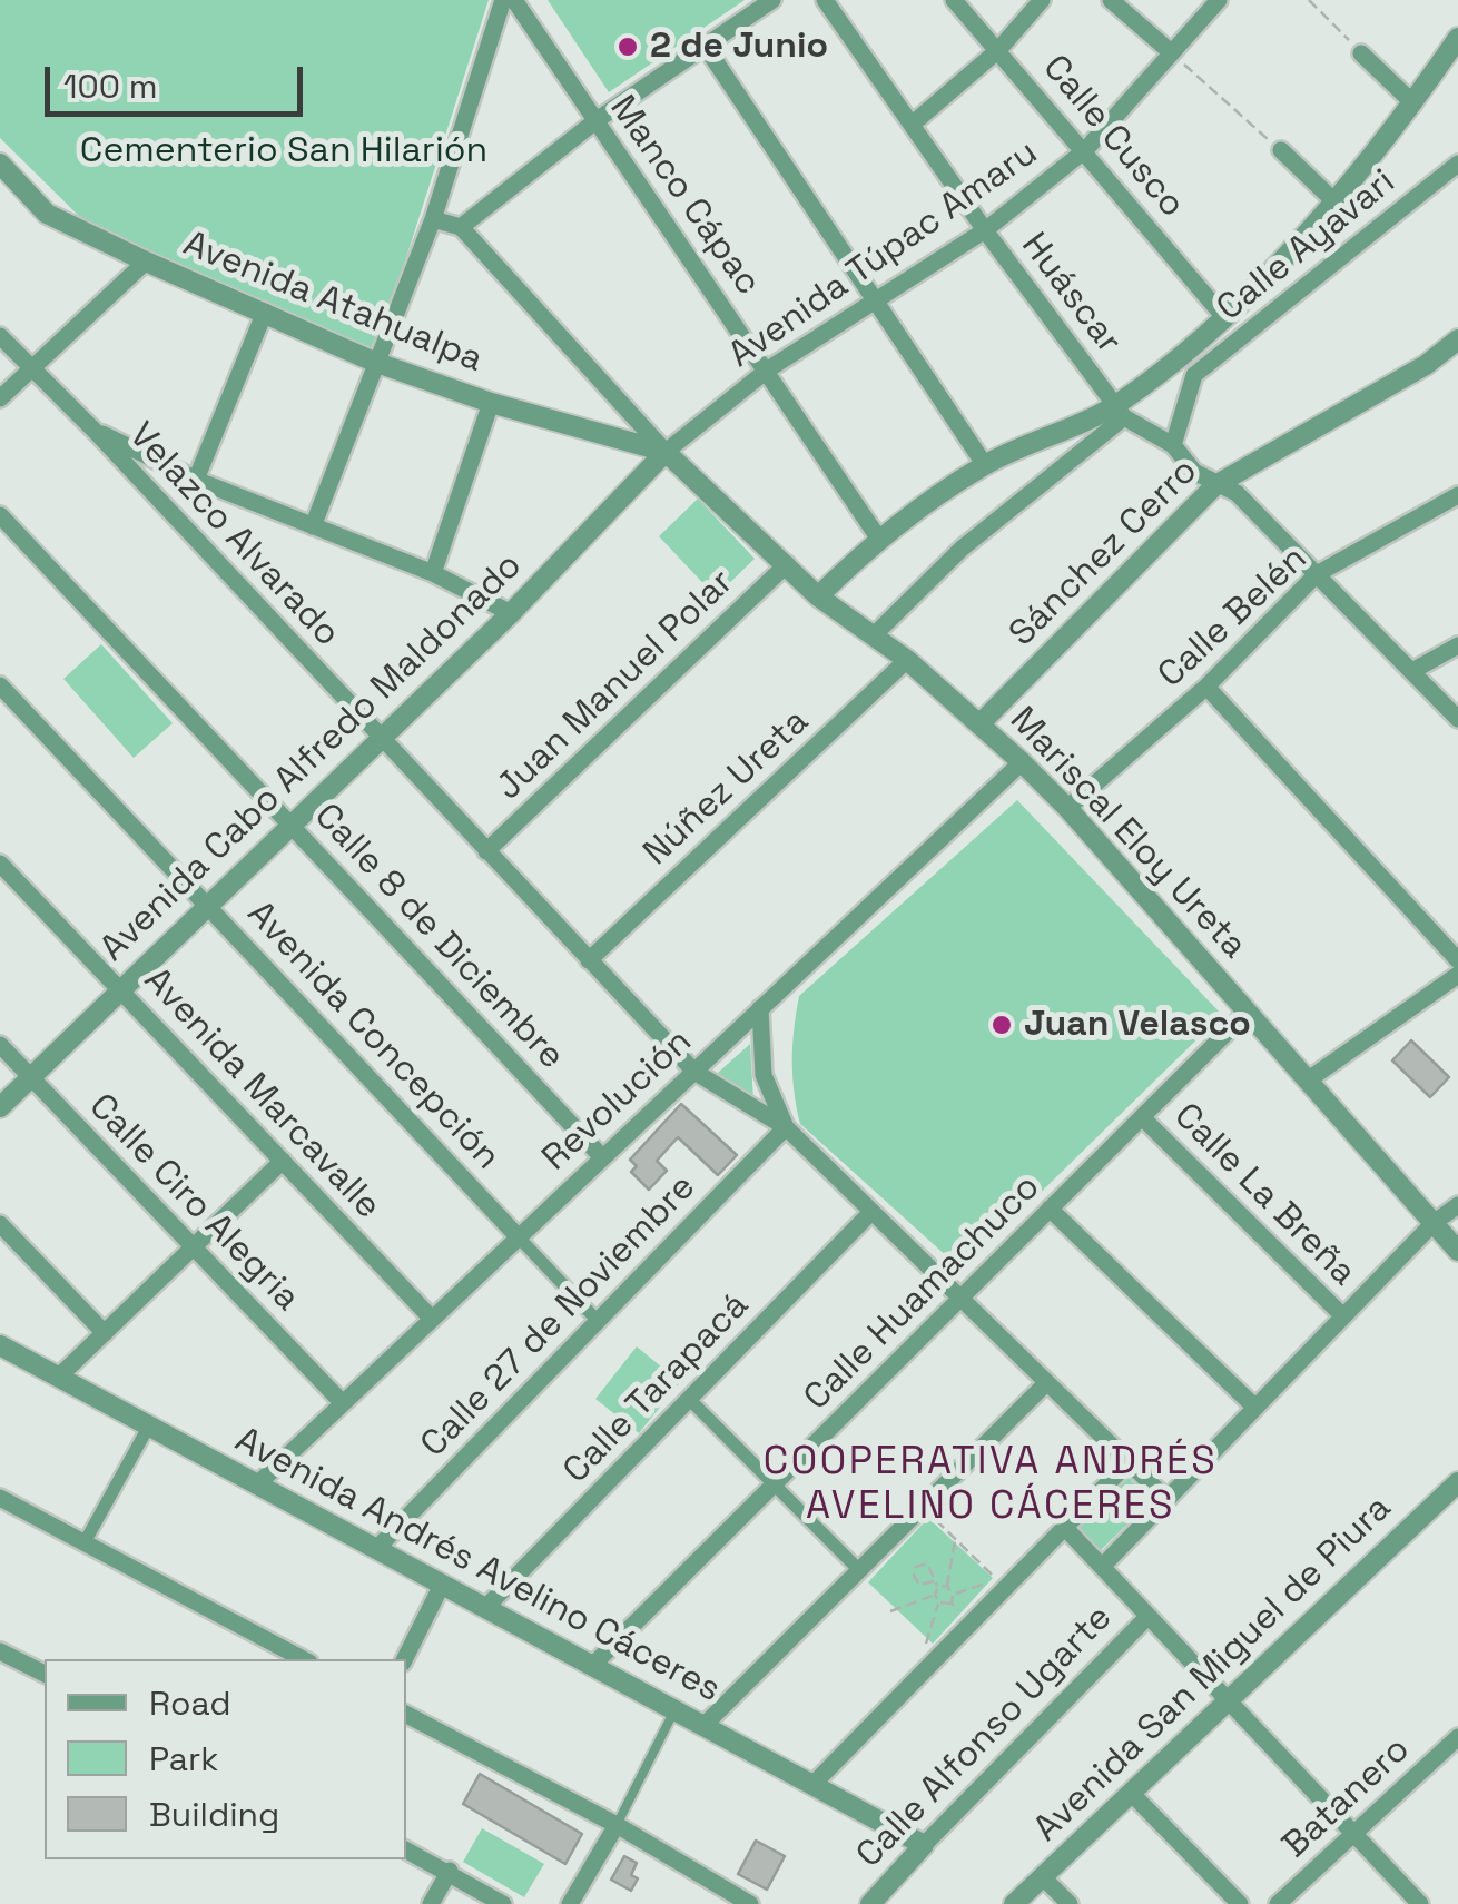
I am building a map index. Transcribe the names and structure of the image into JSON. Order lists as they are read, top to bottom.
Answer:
{
  "streets": {
    "street": [
      "Calle Cusco",
      "Manco Cápac",
      "Calle Ayavari",
      "Avenida Túpac Amaru",
      "Huáscar",
      "Avenida Atahualpa",
      "Velazco Alvarado",
      "Sánchez Cerro",
      "Calle Belén",
      "Juan Manuel Polar",
      "Avenida Cabo Alfredo Maldonado",
      "Núñez Ureta",
      "Mariscal Eloy Ureta",
      "Calle 8 de Diciembre",
      "Avenida Concepción",
      "Avenida Marcavalle",
      "Revolución",
      "Calle La Breña",
      "Calle Ciro Alegria",
      "Calle Huamachuco",
      "Calle 27 de Noviembre",
      "Calle Tarapacá",
      "Avenida Andrés Avelino Cáceres",
      "Avenida San Miguel de Piura",
      "Calle Alfonso Ugarte",
      "Batanero"
    ]
  },
  "crossings": [
    ["Calle Cusco", "Avenida Túpac Amaru"],
    ["Manco Cápac", "Avenida Túpac Amaru"],
    ["Avenida Túpac Amaru", "Huáscar"],
    ["Avenida Túpac Amaru", "Avenida Atahualpa"],
    ["Avenida Túpac Amaru", "Avenida Cabo Alfredo Maldonado"],
    ["Avenida Túpac Amaru", "Mariscal Eloy Ureta"],
    ["Avenida Atahualpa", "Avenida Cabo Alfredo Maldonado"],
    ["Avenida Atahualpa", "Mariscal Eloy Ureta"],
    ["Velazco Alvarado", "Juan Manuel Polar"],
    ["Velazco Alvarado", "Avenida Cabo Alfredo Maldonado"],
    ["Velazco Alvarado", "Núñez Ureta"],
    ["Velazco Alvarado", "Revolución"],
    ["Velazco Alvarado", "Calle 27 de Noviembre"],
    ["Sánchez Cerro", "Mariscal Eloy Ureta"],
    ["Calle Belén", "Mariscal Eloy Ureta"],
    ["Juan Manuel Polar", "Mariscal Eloy Ureta"],
    ["Avenida Cabo Alfredo Maldonado", "Mariscal Eloy Ureta"],
    ["Avenida Cabo Alfredo Maldonado", "Calle 8 de Diciembre"],
    ["Avenida Cabo Alfredo Maldonado", "Avenida Concepción"],
    ["Avenida Cabo Alfredo Maldonado", "Avenida Marcavalle"],
    ["Avenida Cabo Alfredo Maldonado", "Calle Ciro Alegria"],
    ["Núñez Ureta", "Mariscal Eloy Ureta"],
    ["Mariscal Eloy Ureta", "Revolución"],
    ["Mariscal Eloy Ureta", "Calle Huamachuco"],
    ["Calle 8 de Diciembre", "Revolución"],
    ["Avenida Concepción", "Revolución"],
    ["Avenida Marcavalle", "Revolución"],
    ["Revolución", "Calle Ciro Alegria"],
    ["Revolución", "Avenida Andrés Avelino Cáceres"],
    ["Calle La Breña", "Calle Huamachuco"],
    ["Calle Huamachuco", "Avenida Andrés Avelino Cáceres"],
    ["Calle 27 de Noviembre", "Avenida Andrés Avelino Cáceres"],
    ["Calle Tarapacá", "Avenida Andrés Avelino Cáceres"],
    ["Avenida Andrés Avelino Cáceres", "Calle Alfonso Ugarte"]
  ],
  "districts": ["COOPERATIVA ANDRÉS AVELINO CÁCERES"],
  "parks": ["Cementerio San Hilarión"],
  "places": ["2 de Junio", "Juan Velasco"],
  "legend": ["Road", "Park", "Building"],
  "scale_bar": "100 m"
}
